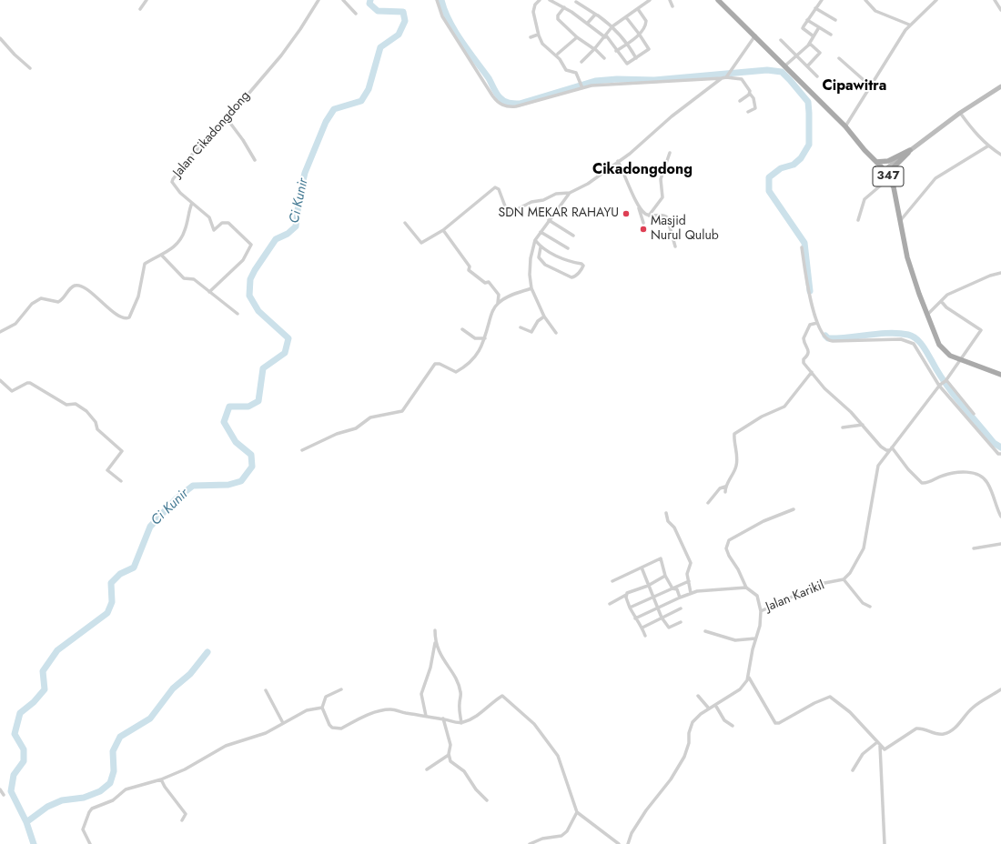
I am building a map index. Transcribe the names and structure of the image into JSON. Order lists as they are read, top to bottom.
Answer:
{
  "streets": {
    "main road": ["347"],
    "street": ["Jalan Cikadongdong", "Jalan Karikil"]
  },
  "districts": ["Cipawitra", "Cikadongdong"],
  "water": ["Ci Kunir"],
  "places": ["SDN MEKAR RAHAYU", "Masjid Nurul Qulub"]
}
